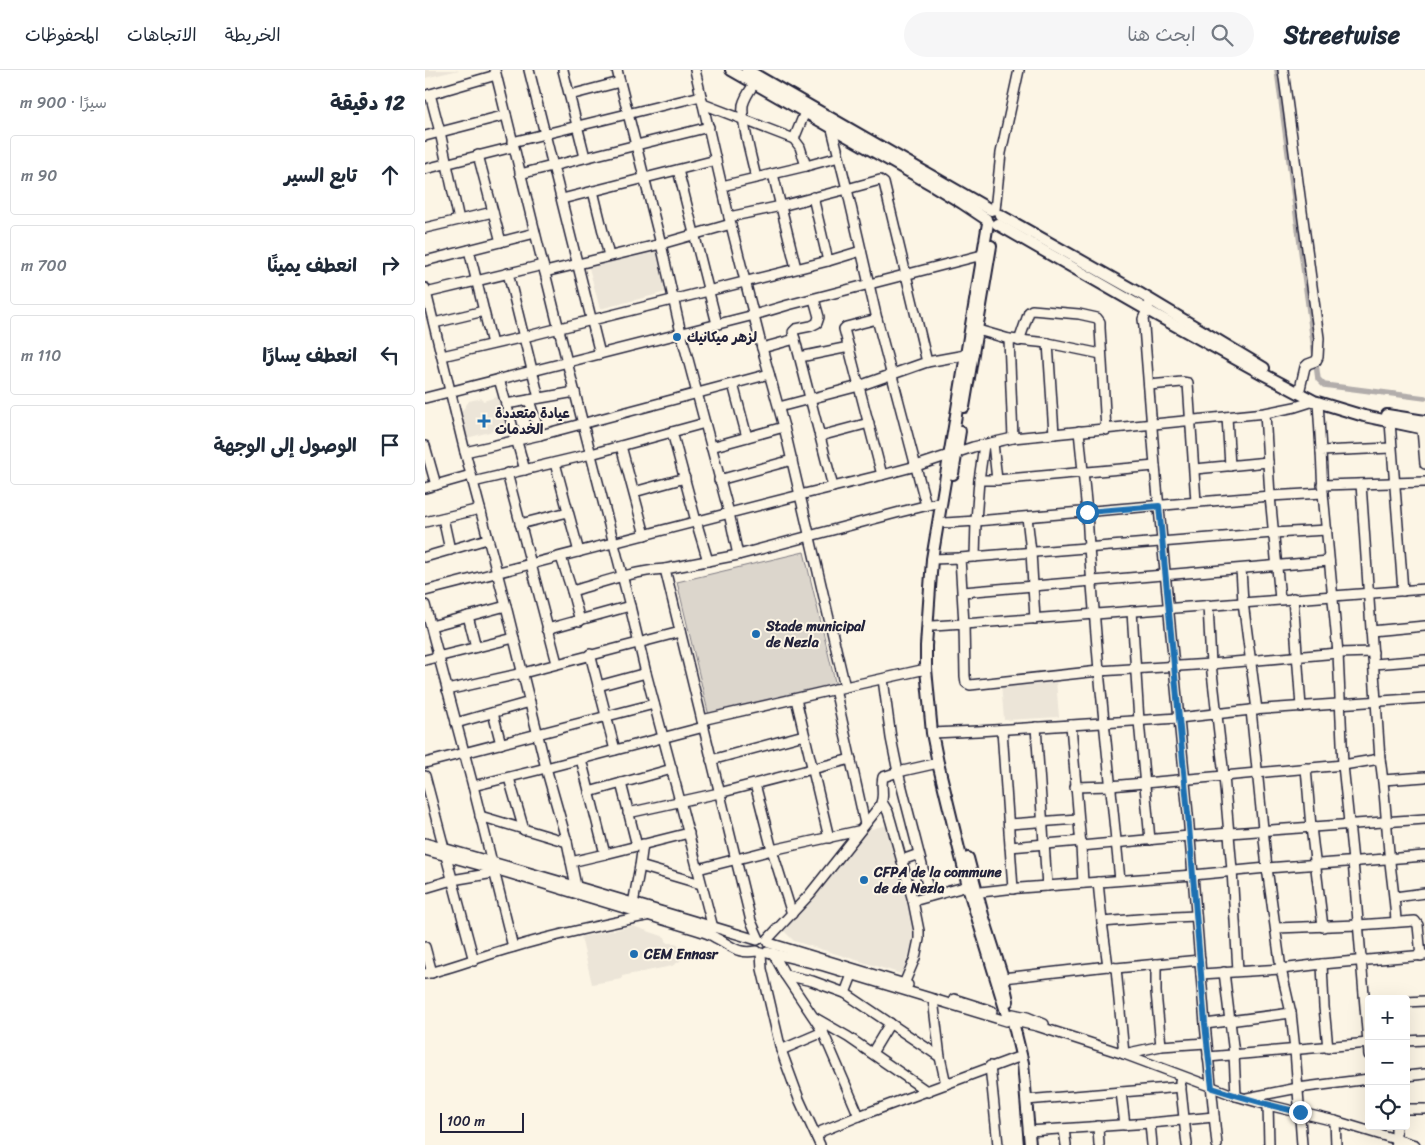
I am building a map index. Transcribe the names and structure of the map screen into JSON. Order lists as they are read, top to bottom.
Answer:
{
  "places": {
    "other": [
      "لزهر ميكانيك",
      "Stade municipal de Nezla",
      "CFPA de la commune de de Nezla",
      "CEM Ennasr"
    ],
    "health": ["عيادة متعددة الخدمات"]
  },
  "scale_bar": "100 m",
  "page": {
    "header": "Streetwise",
    "search": "ابحث هنا",
    "nav": ["الخريطة", "الاتجاهات", "المحفوظات"],
    "heading": ["12 دقيقة", "سيرًا · 900 m"],
    "list": [
      ["تابع السير", "90 m"],
      ["انعطف يمينًا", "700 m"],
      ["انعطف يسارًا", "110 m"],
      "الوصول إلى الوجهة"
    ],
    "map_buttons": ["+", "−"],
    "scale": "100 m"
  }
}
